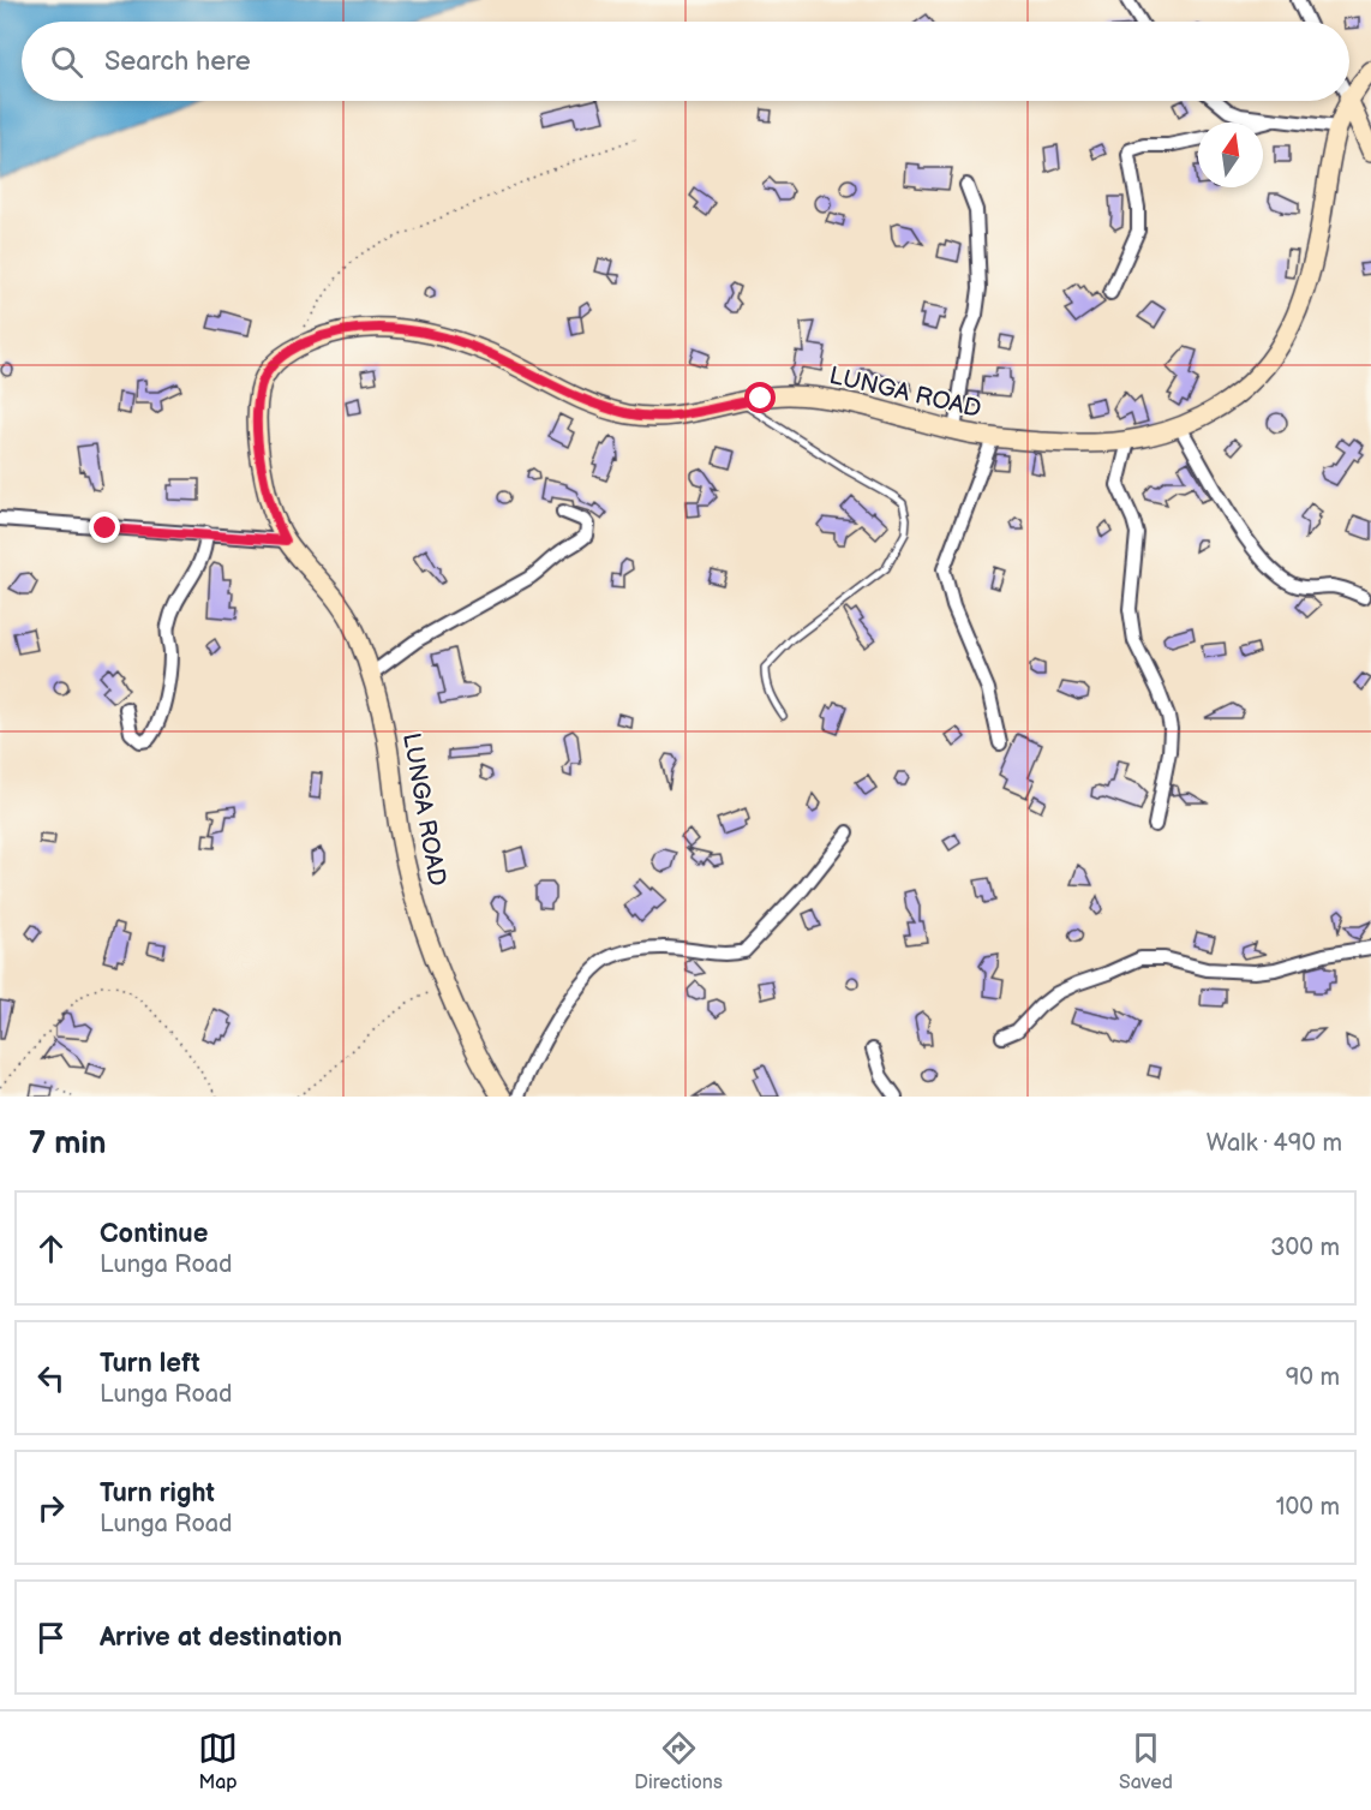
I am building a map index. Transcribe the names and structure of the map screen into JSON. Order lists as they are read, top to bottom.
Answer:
{
  "streets": {
    "street": ["LUNGA ROAD"]
  },
  "north": "top",
  "page": {
    "search": "Search here",
    "heading": ["7 min", "Walk · 490 m"],
    "list": [
      ["Continue", "Lunga Road", "300 m"],
      ["Turn left", "Lunga Road", "90 m"],
      ["Turn right", "Lunga Road", "100 m"],
      "Arrive at destination"
    ],
    "nav": ["Map", "Directions", "Saved"]
  }
}
